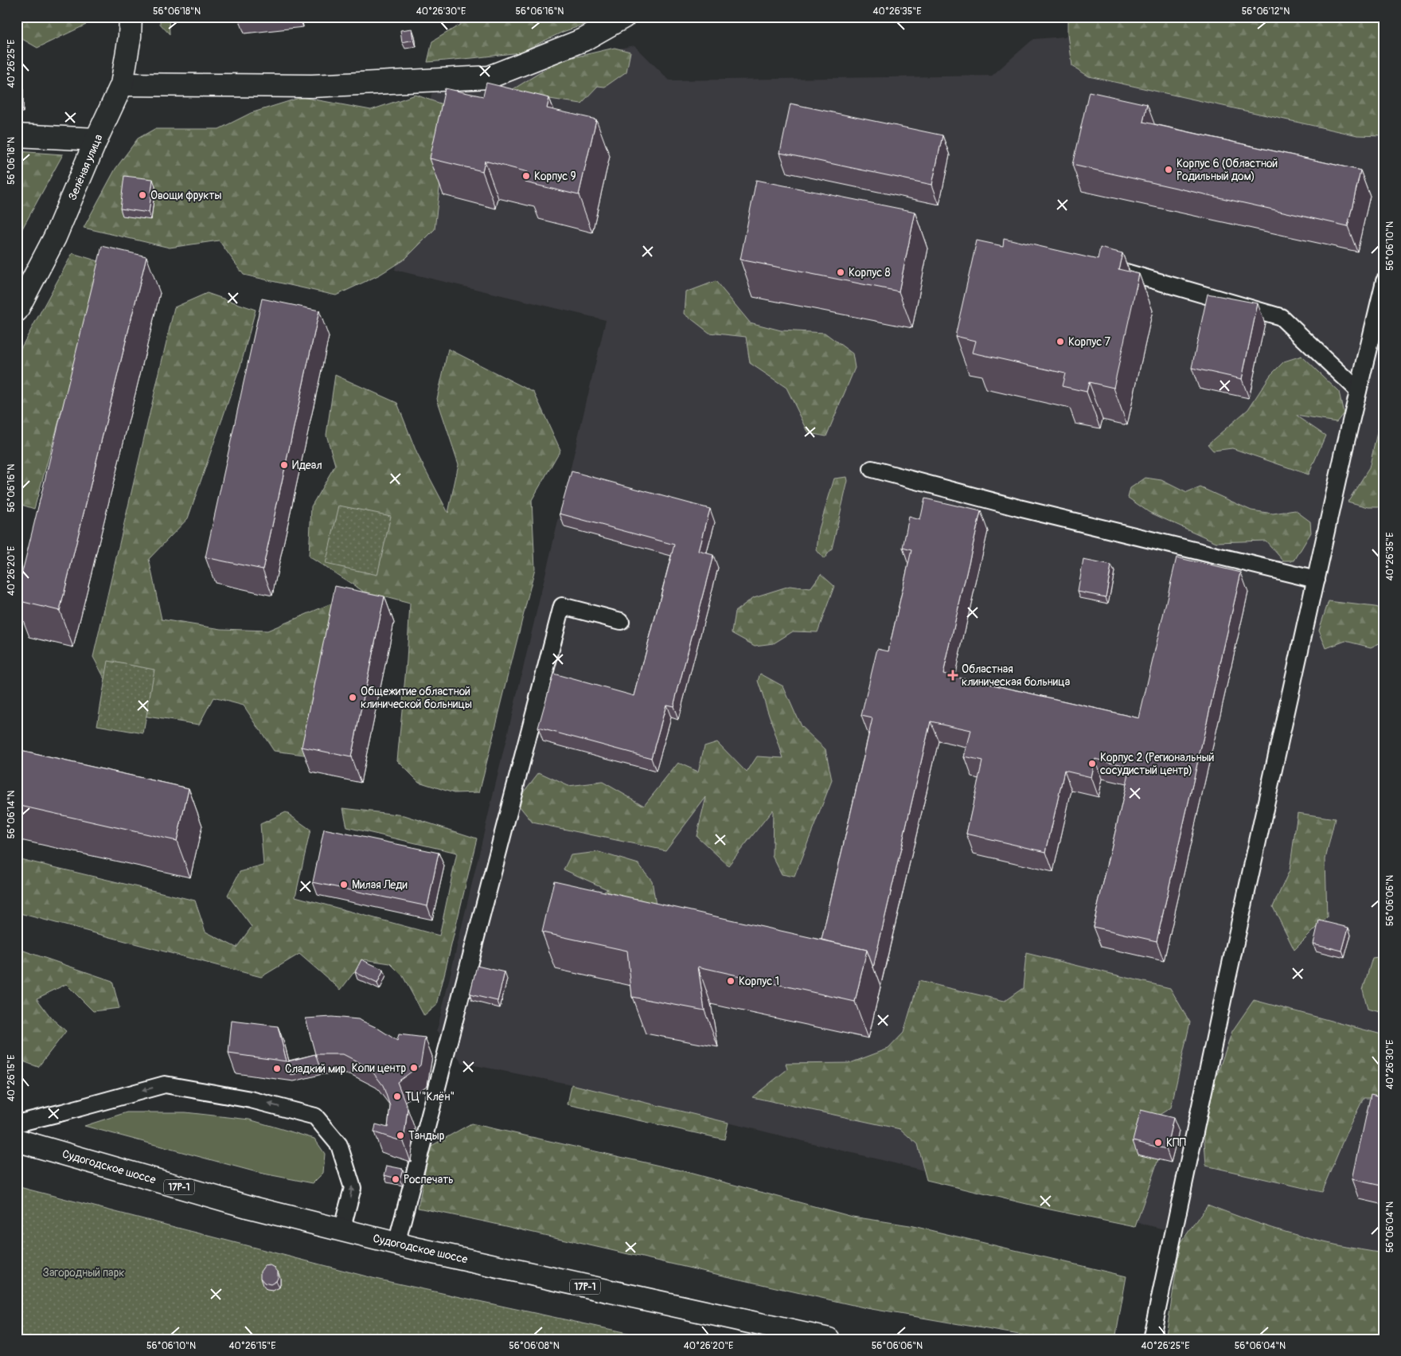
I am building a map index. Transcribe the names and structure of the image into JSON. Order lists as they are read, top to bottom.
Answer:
{
  "streets": {
    "street": ["Зелёная улица", "Судогодское шоссе", "17Р-1"]
  },
  "parks": ["Загородный парк"],
  "places": {
    "other": [
      "Корпус 6 (Областной Родильный дом)",
      "Корпус 9",
      "Овощи фрукты",
      "Корпус 8",
      "Корпус 7",
      "Идеал",
      "Общежитие областной клинической больницы",
      "Корпус 2 (Региональный сосудистый центр)",
      "Милая Леди",
      "Корпус 1",
      "Копи центр",
      "Сладкий мир",
      "ТЦ \"Клён\"",
      "Тандыр",
      "КПП",
      "Роспечать"
    ],
    "health": ["Областная клиническая больница"]
  },
  "coordinates": [
    "56°06'18\"N",
    "40°26'30\"E",
    "56°06'16\"N",
    "40°26'35\"E",
    "56°06'12\"N",
    "40°26'25\"E",
    "56°06'10\"N",
    "40°26'20\"E",
    "56°06'14\"N",
    "56°06'06\"N",
    "40°26'15\"E",
    "56°06'04\"N",
    "56°06'08\"N"
  ]
}
